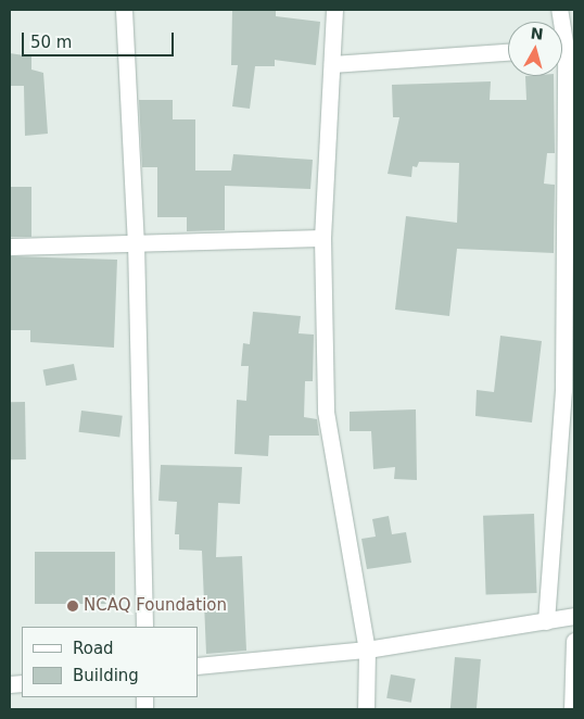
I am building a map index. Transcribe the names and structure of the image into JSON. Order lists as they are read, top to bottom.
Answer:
{
  "places": ["NCAQ Foundation"],
  "legend": ["Road", "Building"],
  "scale_bar": "50 m",
  "north": "top"
}
